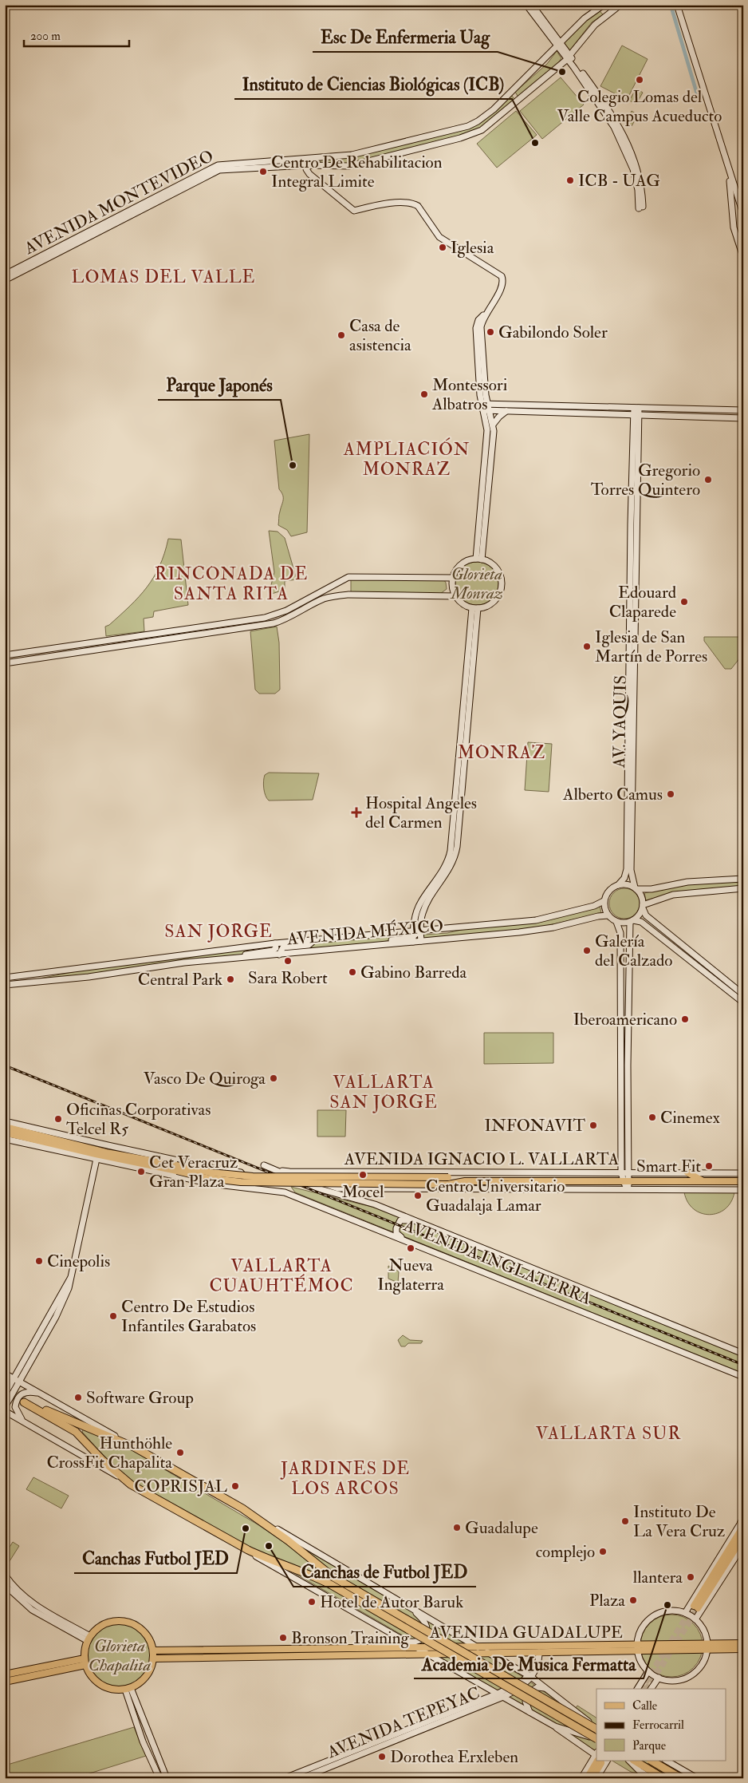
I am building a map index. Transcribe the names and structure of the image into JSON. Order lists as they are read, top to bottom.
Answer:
{
  "streets": {
    "main road": ["AVENIDA IGNACIO L. VALLARTA", "AVENIDA GUADALUPE"],
    "street": [
      "AVENIDA MONTEVIDEO",
      "AV. YAQUIS",
      "AVENIDA MÉXICO",
      "AVENIDA INGLATERRA",
      "AVENIDA TEPEYAC"
    ]
  },
  "crossings": [
    ["AV. YAQUIS", "AVENIDA MÉXICO"],
    ["AVENIDA IGNACIO L. VALLARTA", "AVENIDA INGLATERRA"],
    ["AVENIDA GUADALUPE", "AVENIDA TEPEYAC"]
  ],
  "districts": [
    "LOMAS DEL VALLE",
    "AMPLIACIÓN MONRAZ",
    "RINCONADA DE SANTA RITA",
    "MONRAZ",
    "SAN JORGE",
    "VALLARTA SAN JORGE",
    "VALLARTA CUAUHTÉMOC",
    "VALLARTA SUR",
    "JARDINES DE LOS ARCOS"
  ],
  "parks": ["Glorieta Monraz", "Glorieta Chapalita"],
  "places": {
    "other": [
      "Esc De Enfermeria Uag",
      "Colegio Lomas del Valle Campus Acueducto",
      "Instituto de Ciencias Biológicas (ICB)",
      "Centro De Rehabilitacion Integral Limite",
      "ICB - UAG",
      "Iglesia",
      "Gabilondo Soler",
      "Casa de asistencia",
      "Montessori Albatros",
      "Parque Japonés",
      "Gregorio Torres Quintero",
      "Edouard Claparede",
      "Iglesia de San Martín de Porres",
      "Alberto Camus",
      "Galería del Calzado",
      "Sara Robert",
      "Gabino Barreda",
      "Central Park",
      "Iberoamericano",
      "Vasco De Quiroga",
      "Cinemex",
      "Oficinas Corporativas Telcel R5",
      "INFONAVIT",
      "Smart Fit",
      "Cet Veracruz Gran Plaza",
      "Mocel",
      "Centro Universitario Guadalaja Lamar",
      "Nueva Inglaterra",
      "Cinepolis",
      "Centro De Estudios Infantiles Garabatos",
      "Software Group",
      "Hunthöhle CrossFit Chapalita",
      "COPRISJAL",
      "Instituto De La Vera Cruz",
      "Guadalupe",
      "Canchas Futbol JED",
      "Canchas de Futbol JED",
      "complejo",
      "llantera",
      "Plaza",
      "Hotel de Autor Baruk",
      "Academia De Musica Fermatta",
      "Bronson Training",
      "Dorothea Erxleben"
    ],
    "health": ["Hospital Angeles del Carmen"]
  },
  "legend": ["Calle", "Ferrocarril", "Parque"],
  "scale_bar": "200 m"
}
